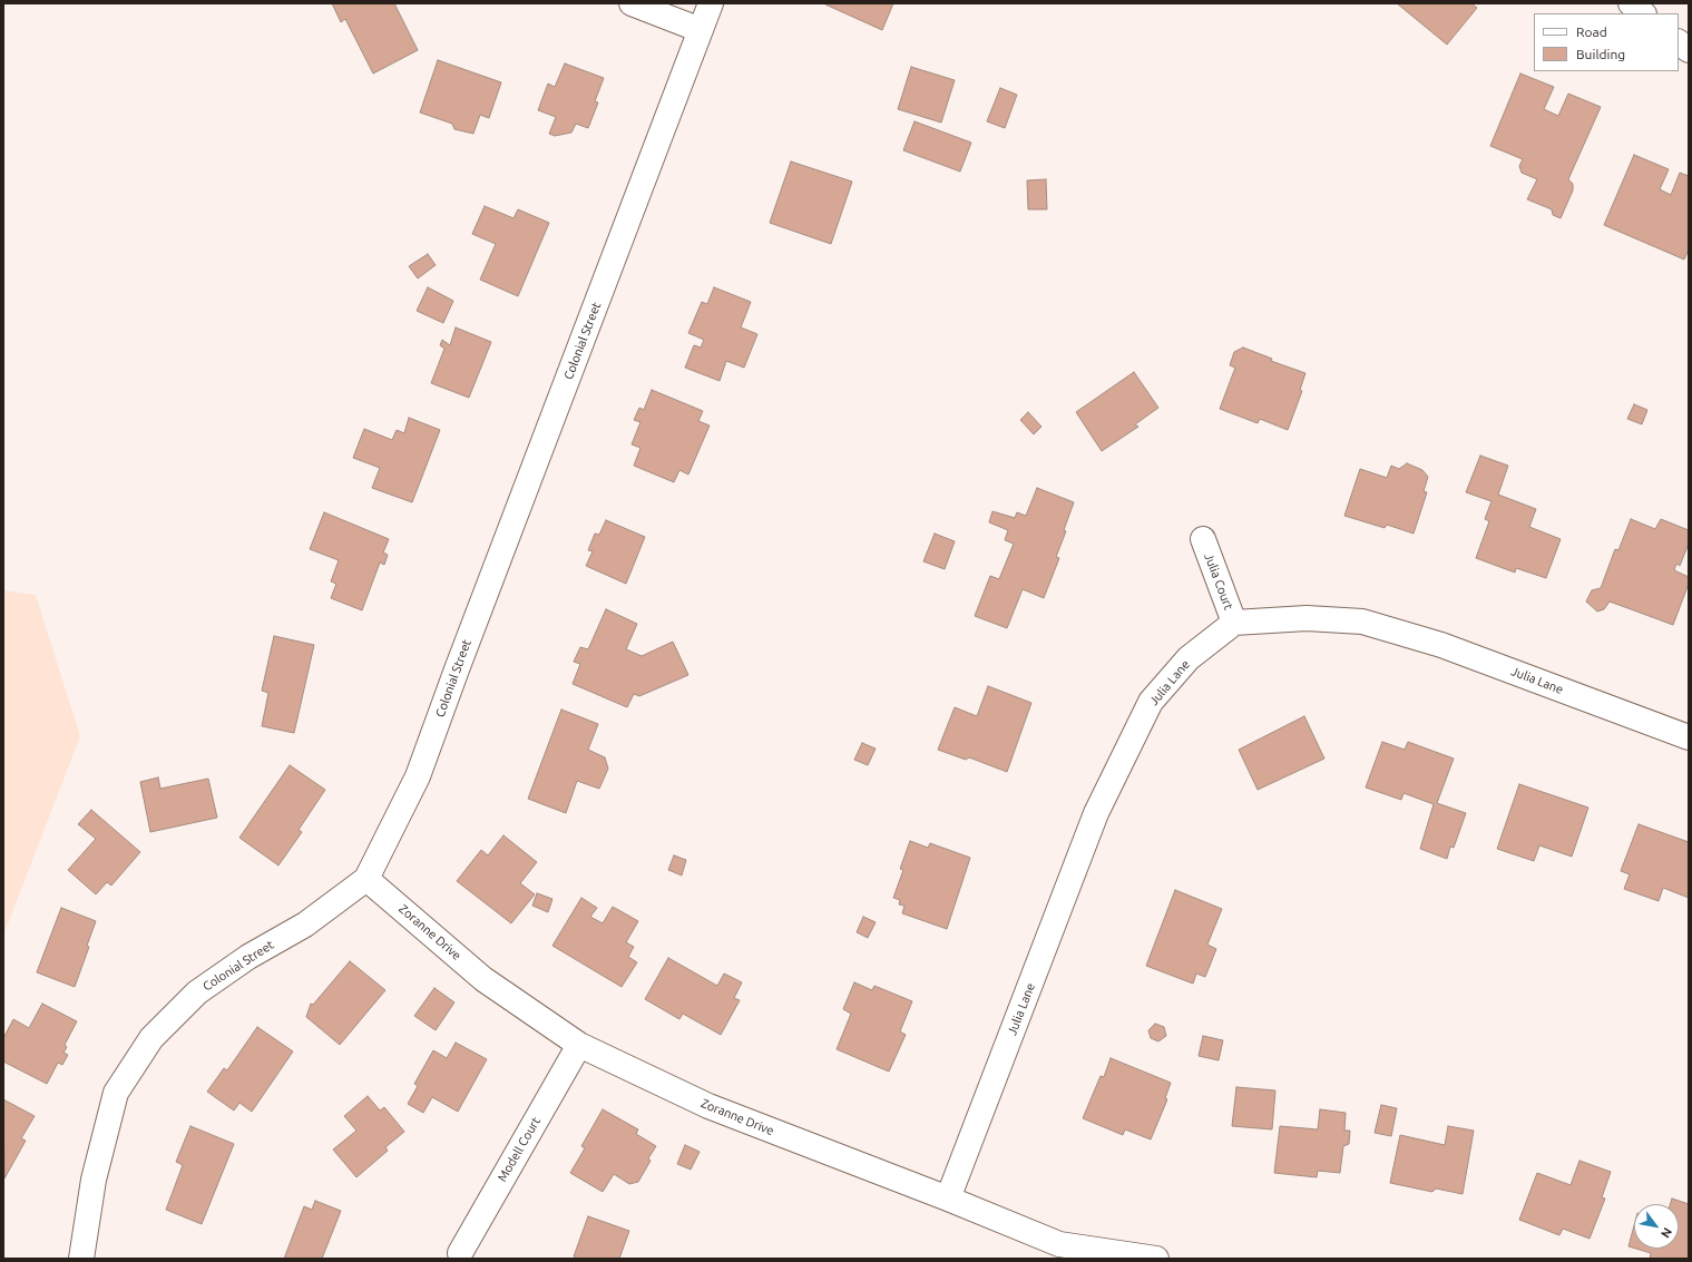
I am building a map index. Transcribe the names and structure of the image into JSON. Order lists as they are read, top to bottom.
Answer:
{
  "streets": {
    "street": [
      "Colonial Street",
      "Julia Court",
      "Julia Lane",
      "Zoranne Drive",
      "Modell Court"
    ]
  },
  "crossings": [
    ["Colonial Street", "Zoranne Drive"],
    ["Julia Court", "Julia Lane"],
    ["Julia Lane", "Zoranne Drive"],
    ["Zoranne Drive", "Modell Court"]
  ],
  "legend": ["Road", "Building"],
  "north": "bottom right"
}
